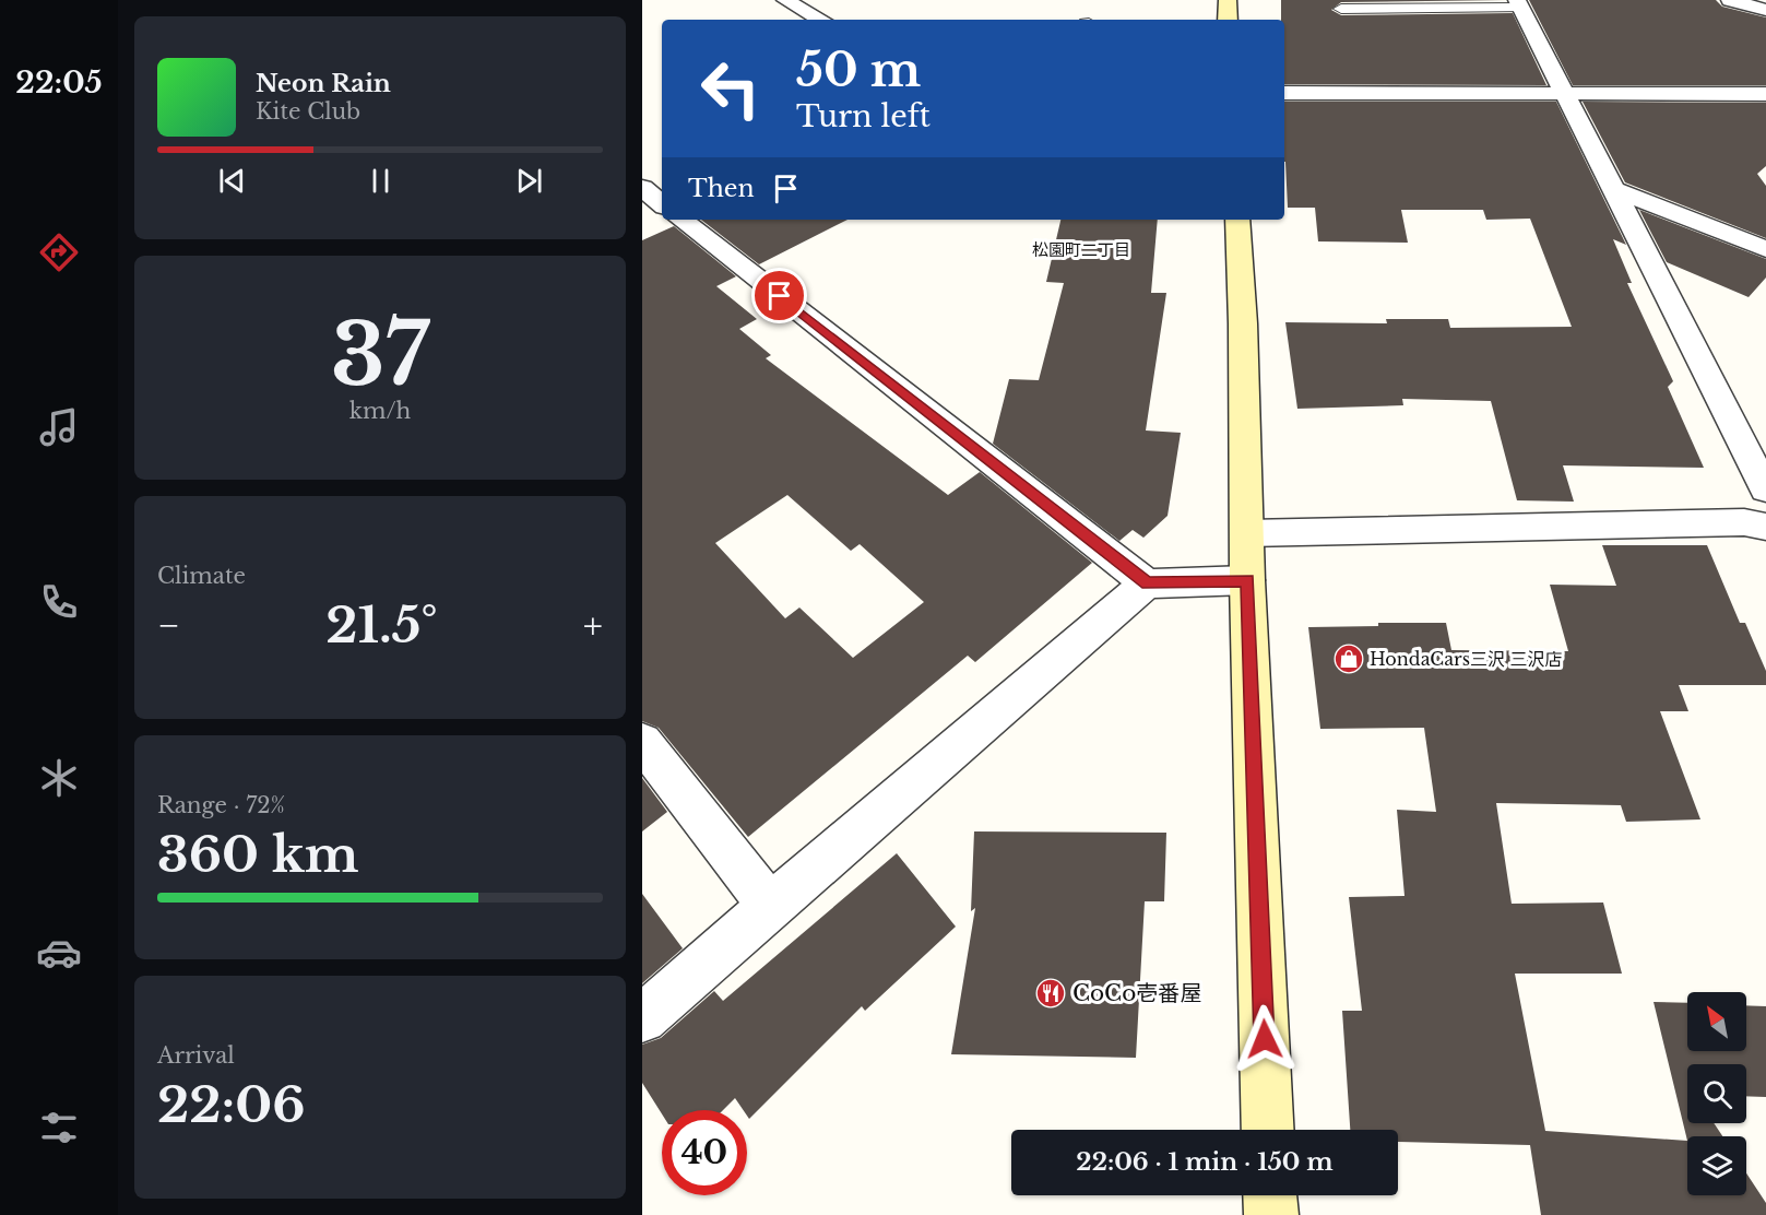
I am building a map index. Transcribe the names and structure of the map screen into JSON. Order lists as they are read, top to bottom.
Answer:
{
  "districts": ["松園町二丁目"],
  "places": {
    "shop": ["HondaCars三沢 三沢店"],
    "restaurant": ["CoCo壱番屋"]
  },
  "north": "top left",
  "page": {
    "tabs": "22:05",
    "turn": ["50 m", "Turn left"],
    "song": ["Neon Rain", "Kite Club"],
    "then": "Then",
    "tile": [
      ["37", "km/h"],
      "Climate",
      ["Range · 72%", "360 km"],
      ["Arrival", "22:06"]
    ],
    "heat": ["−", "21.5°", "+"],
    "limit": "40",
    "trip": "22:06 · 1 min · 150 m"
  }
}
